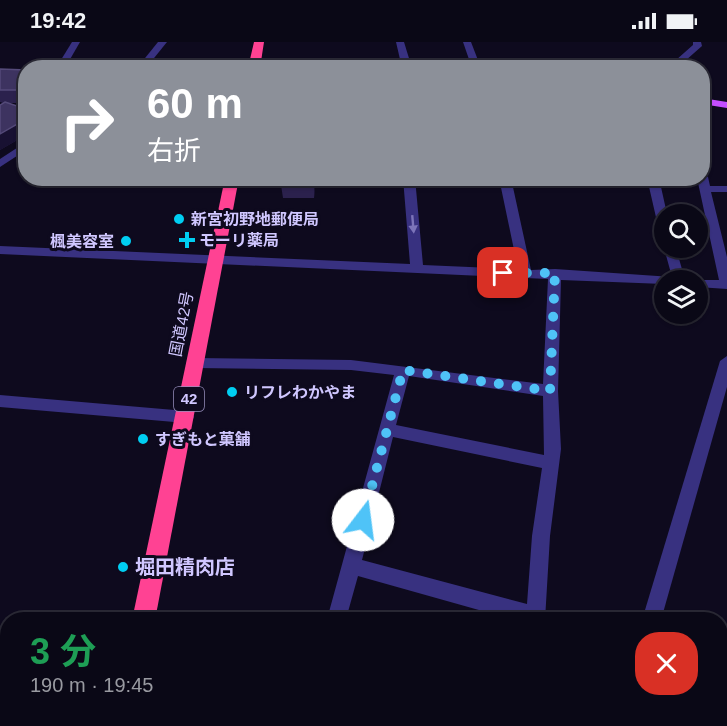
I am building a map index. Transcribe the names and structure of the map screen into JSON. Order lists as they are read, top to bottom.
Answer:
{
  "streets": {
    "highway": ["国道42号", "42"]
  },
  "places": {
    "other": [
      "新宮初野地郵便局",
      "楓美容室",
      "リフレわかやま",
      "すぎもと菓舗",
      "堀田精肉店"
    ],
    "health": ["モーリ薬局"]
  },
  "page": {
    "status": "19:42",
    "turn": ["60 m", "右折"],
    "heading": ["3 分", "190 m · 19:45"]
  }
}
